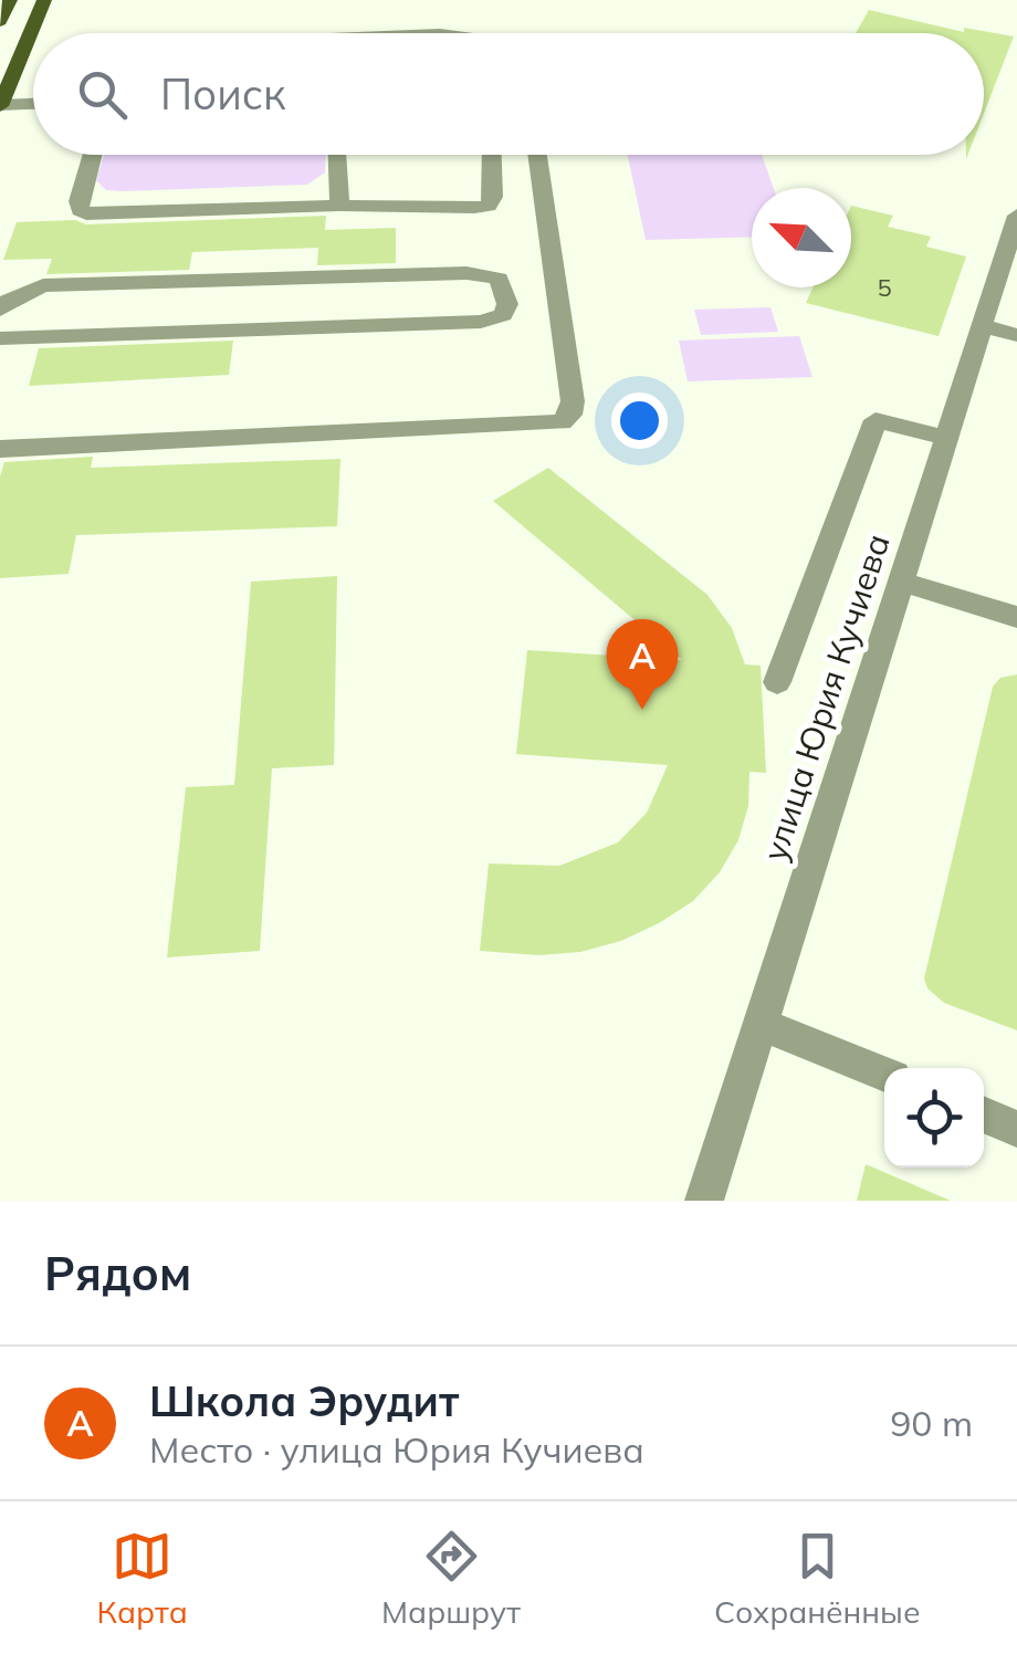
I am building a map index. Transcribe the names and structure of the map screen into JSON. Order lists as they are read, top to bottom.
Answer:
{
  "streets": {
    "street": ["улица Юрия Кучиева"]
  },
  "house_numbers": ["5"],
  "north": "top left",
  "page": {
    "search": "Поиск",
    "pins": "A",
    "heading": "Рядом",
    "list": [
      {
        "mark": "A",
        "name": "Школа Эрудит",
        "note": "Место · улица Юрия Кучиева",
        "value": "90 m"
      }
    ],
    "nav": ["Карта", "Маршрут", "Сохранённые"]
  }
}
